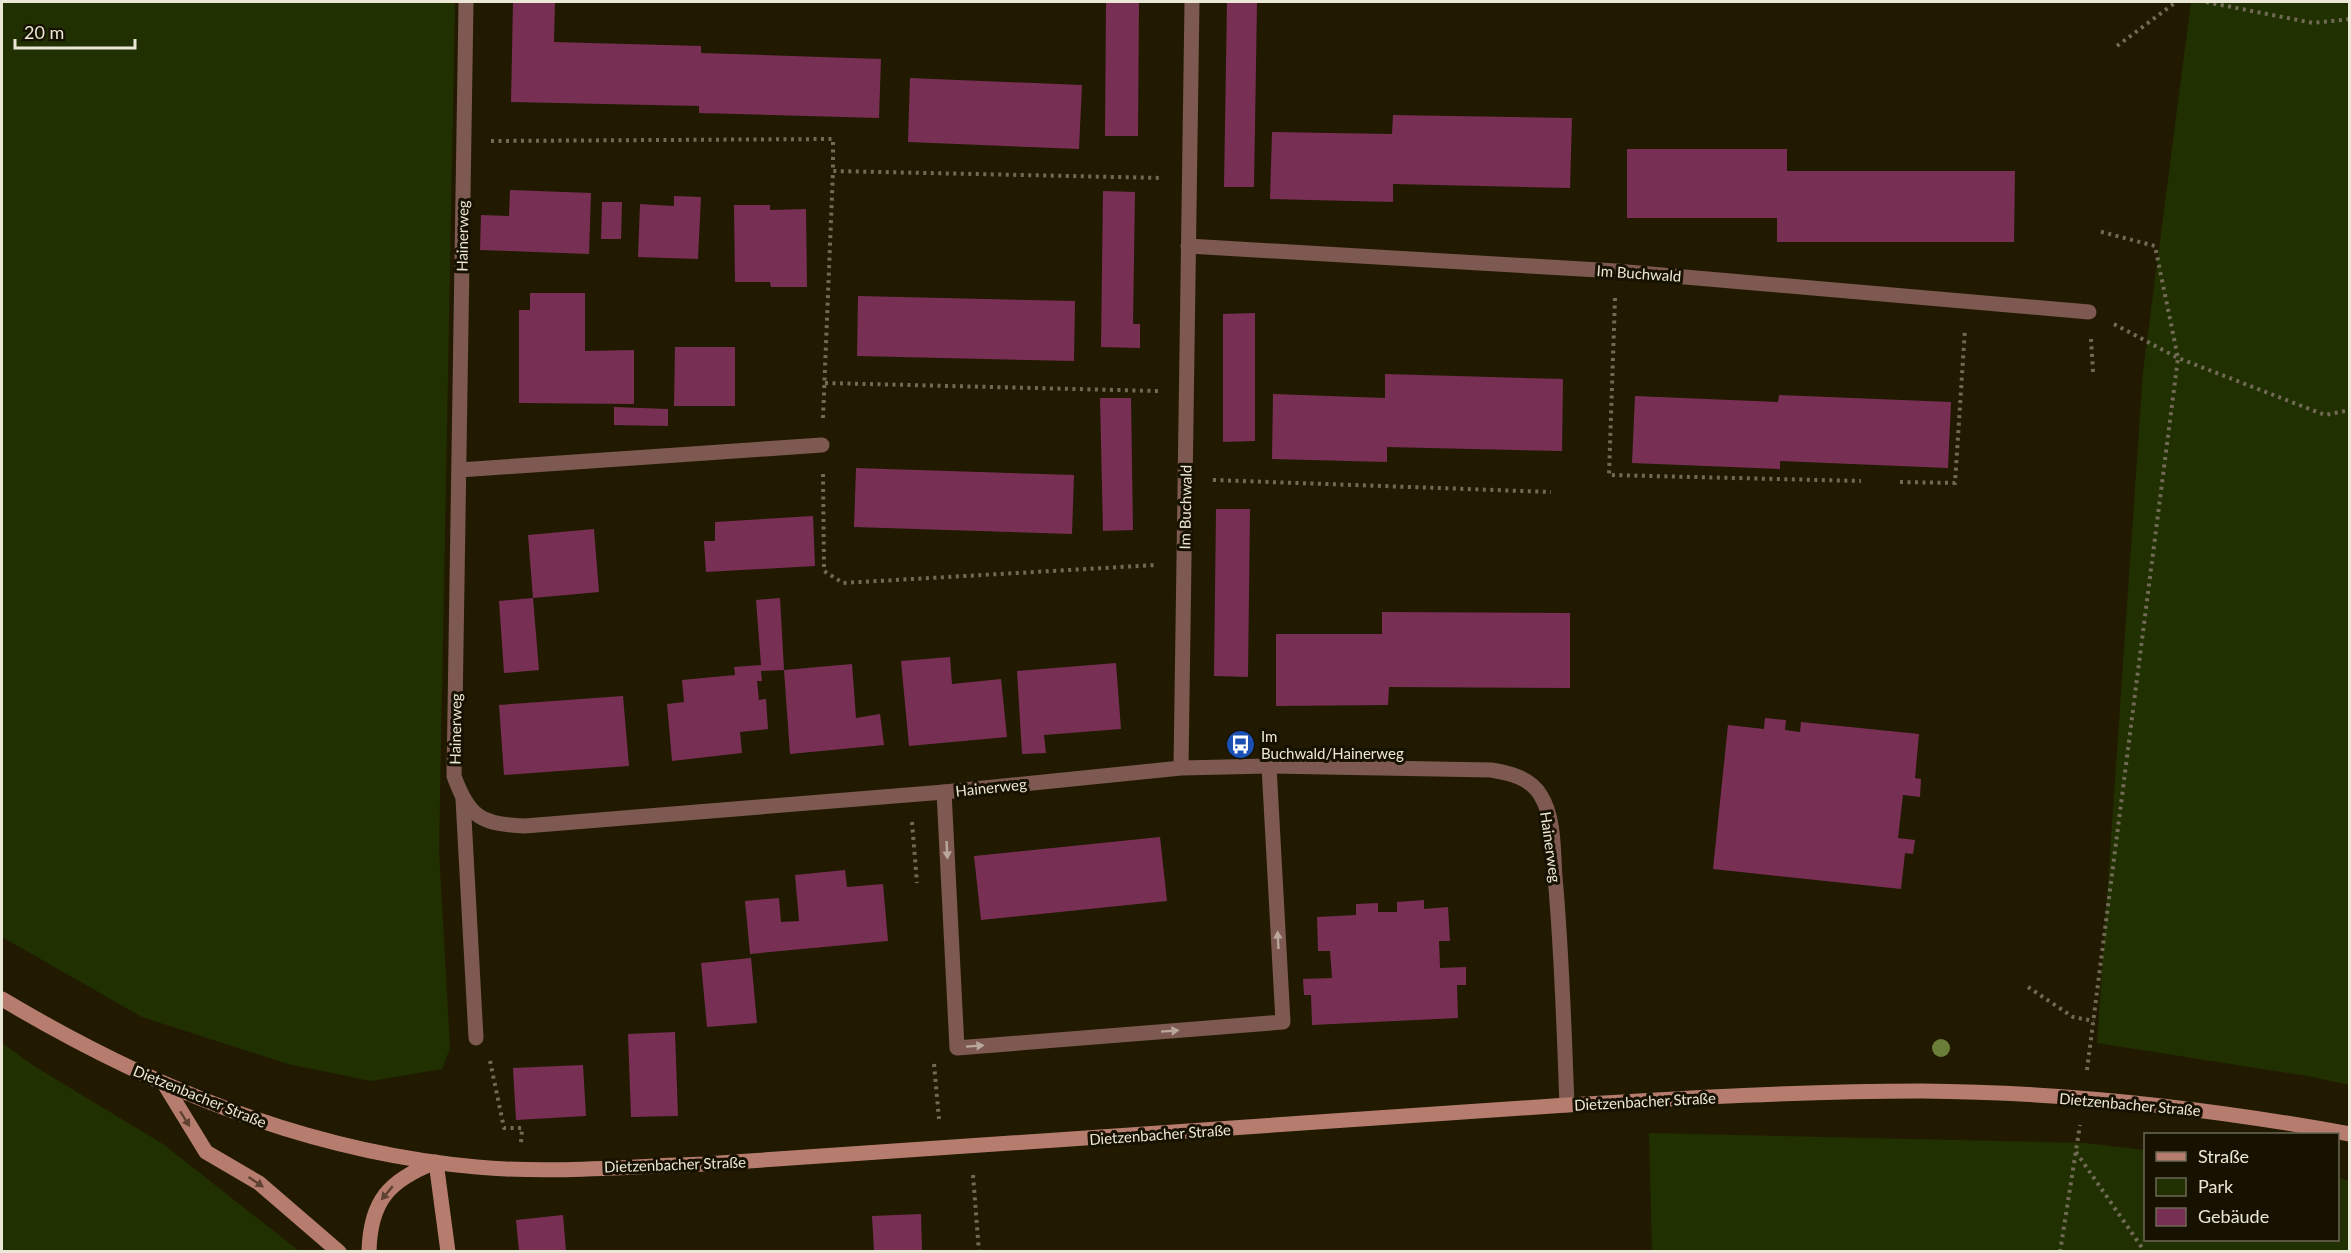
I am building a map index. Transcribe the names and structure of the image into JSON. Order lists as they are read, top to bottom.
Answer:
{
  "streets": {
    "main road": ["Dietzenbacher Straße"],
    "street": ["Hainerweg", "Im Buchwald"]
  },
  "crossings": [
    ["Hainerweg", "Im Buchwald"],
    ["Hainerweg", "Dietzenbacher Straße"]
  ],
  "places": {
    "bus stop": ["Im Buchwald/Hainerweg"]
  },
  "legend": ["Straße", "Park", "Gebäude"],
  "scale_bar": "20 m"
}
